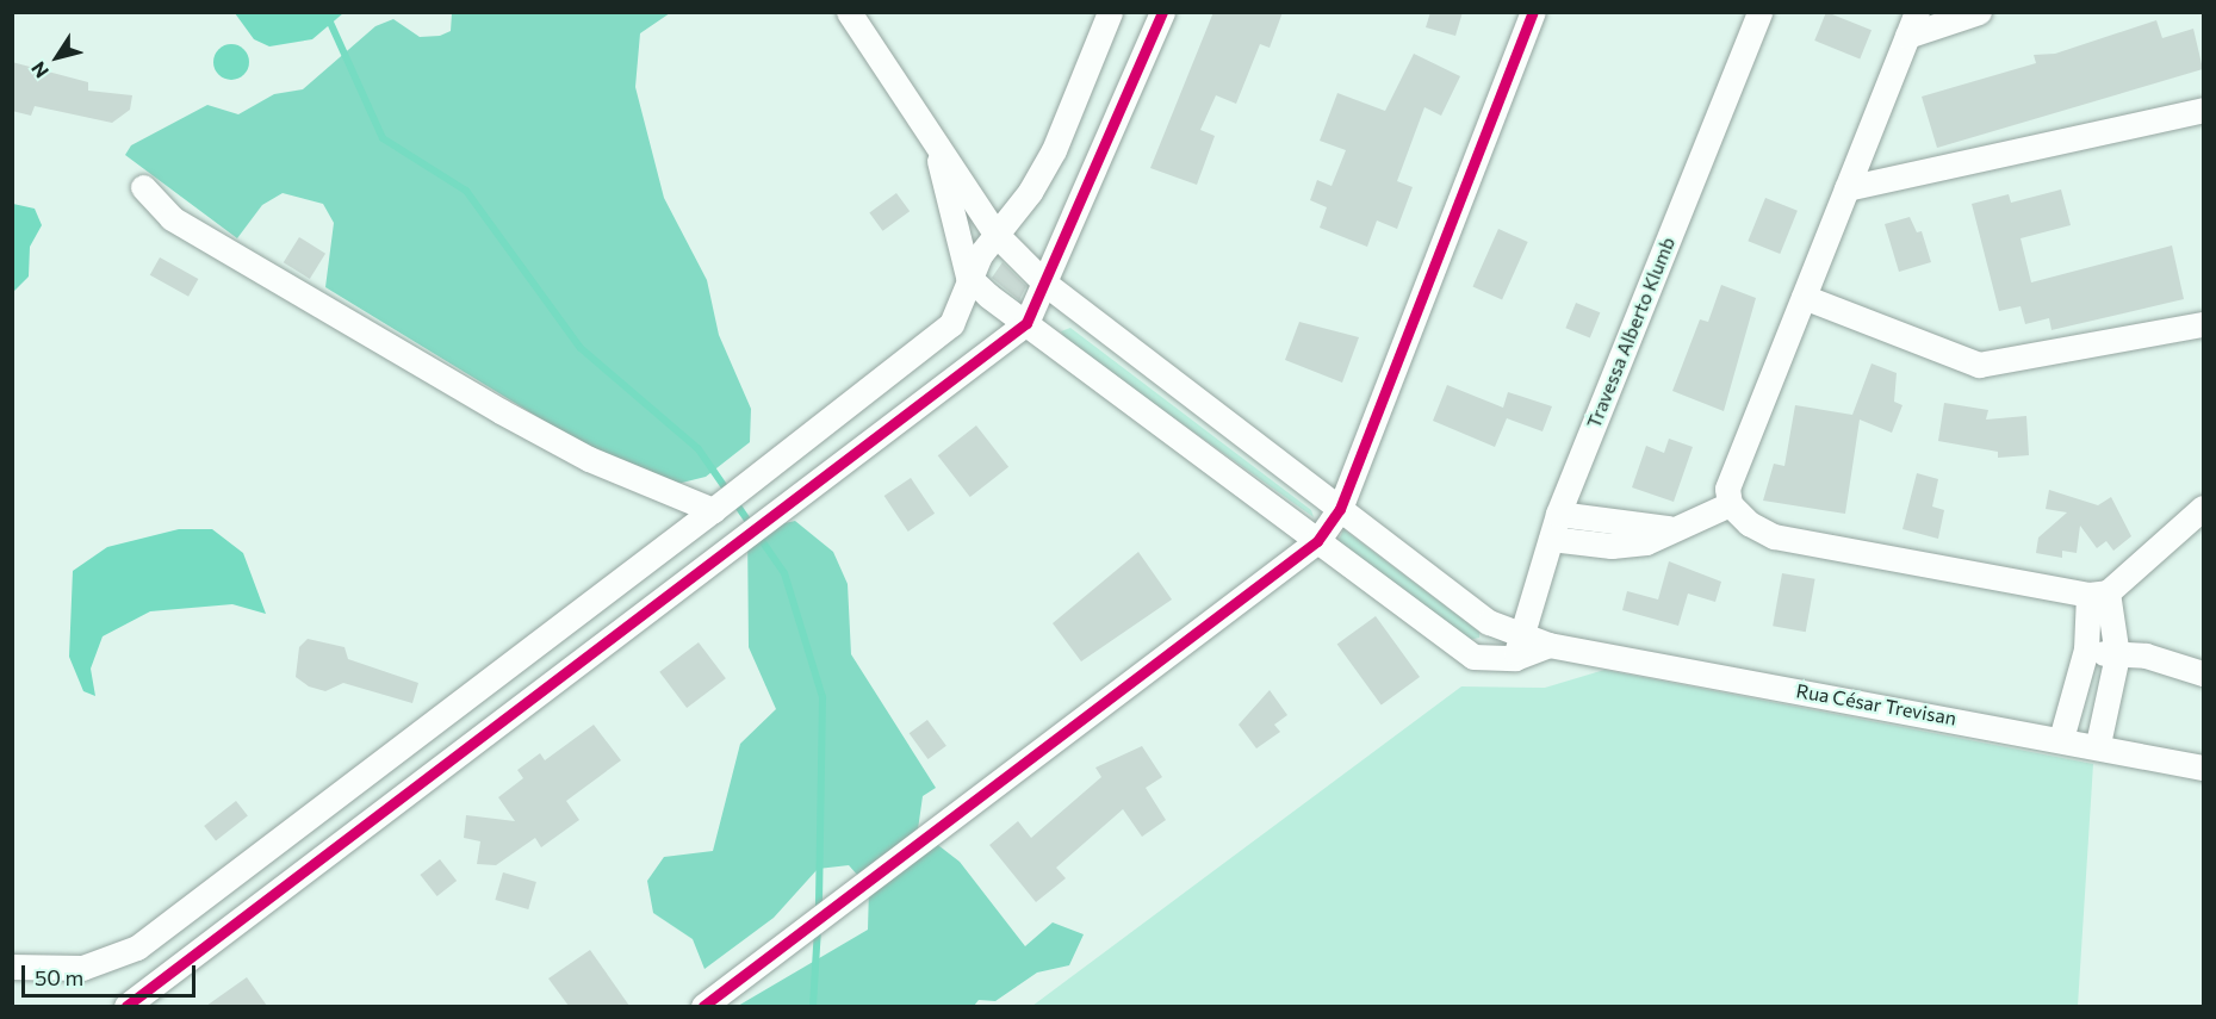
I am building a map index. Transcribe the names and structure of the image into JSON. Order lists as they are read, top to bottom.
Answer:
{
  "streets": {
    "street": ["Travessa Alberto Klumb", "Rua César Trevisan"]
  },
  "crossings": [
    ["Travessa Alberto Klumb", "Rua César Trevisan"]
  ],
  "scale_bar": "50 m",
  "north": "bottom left"
}
